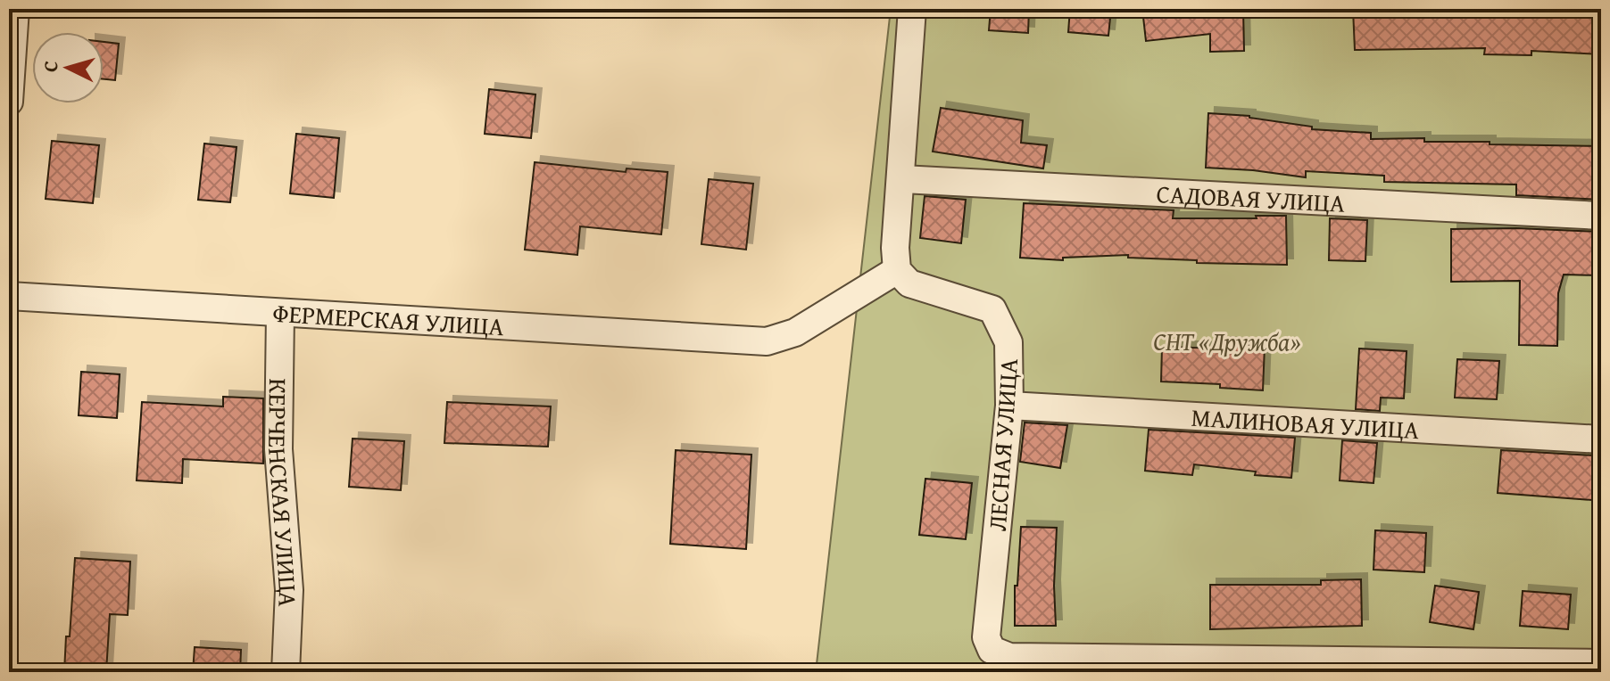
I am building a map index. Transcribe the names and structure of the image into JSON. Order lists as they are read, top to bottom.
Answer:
{
  "streets": {
    "street": [
      "САДОВАЯ УЛИЦА",
      "ФЕРМЕРСКАЯ УЛИЦА",
      "МАЛИНОВАЯ УЛИЦА",
      "ЛЕСНАЯ УЛИЦА",
      "КЕРЧЕНСКАЯ УЛИЦА"
    ]
  },
  "crossings": [
    ["ФЕРМЕРСКАЯ УЛИЦА", "ЛЕСНАЯ УЛИЦА"],
    ["ФЕРМЕРСКАЯ УЛИЦА", "КЕРЧЕНСКАЯ УЛИЦА"],
    ["МАЛИНОВАЯ УЛИЦА", "ЛЕСНАЯ УЛИЦА"]
  ],
  "parks": ["СНТ «Дружба»"],
  "north": "left"
}
